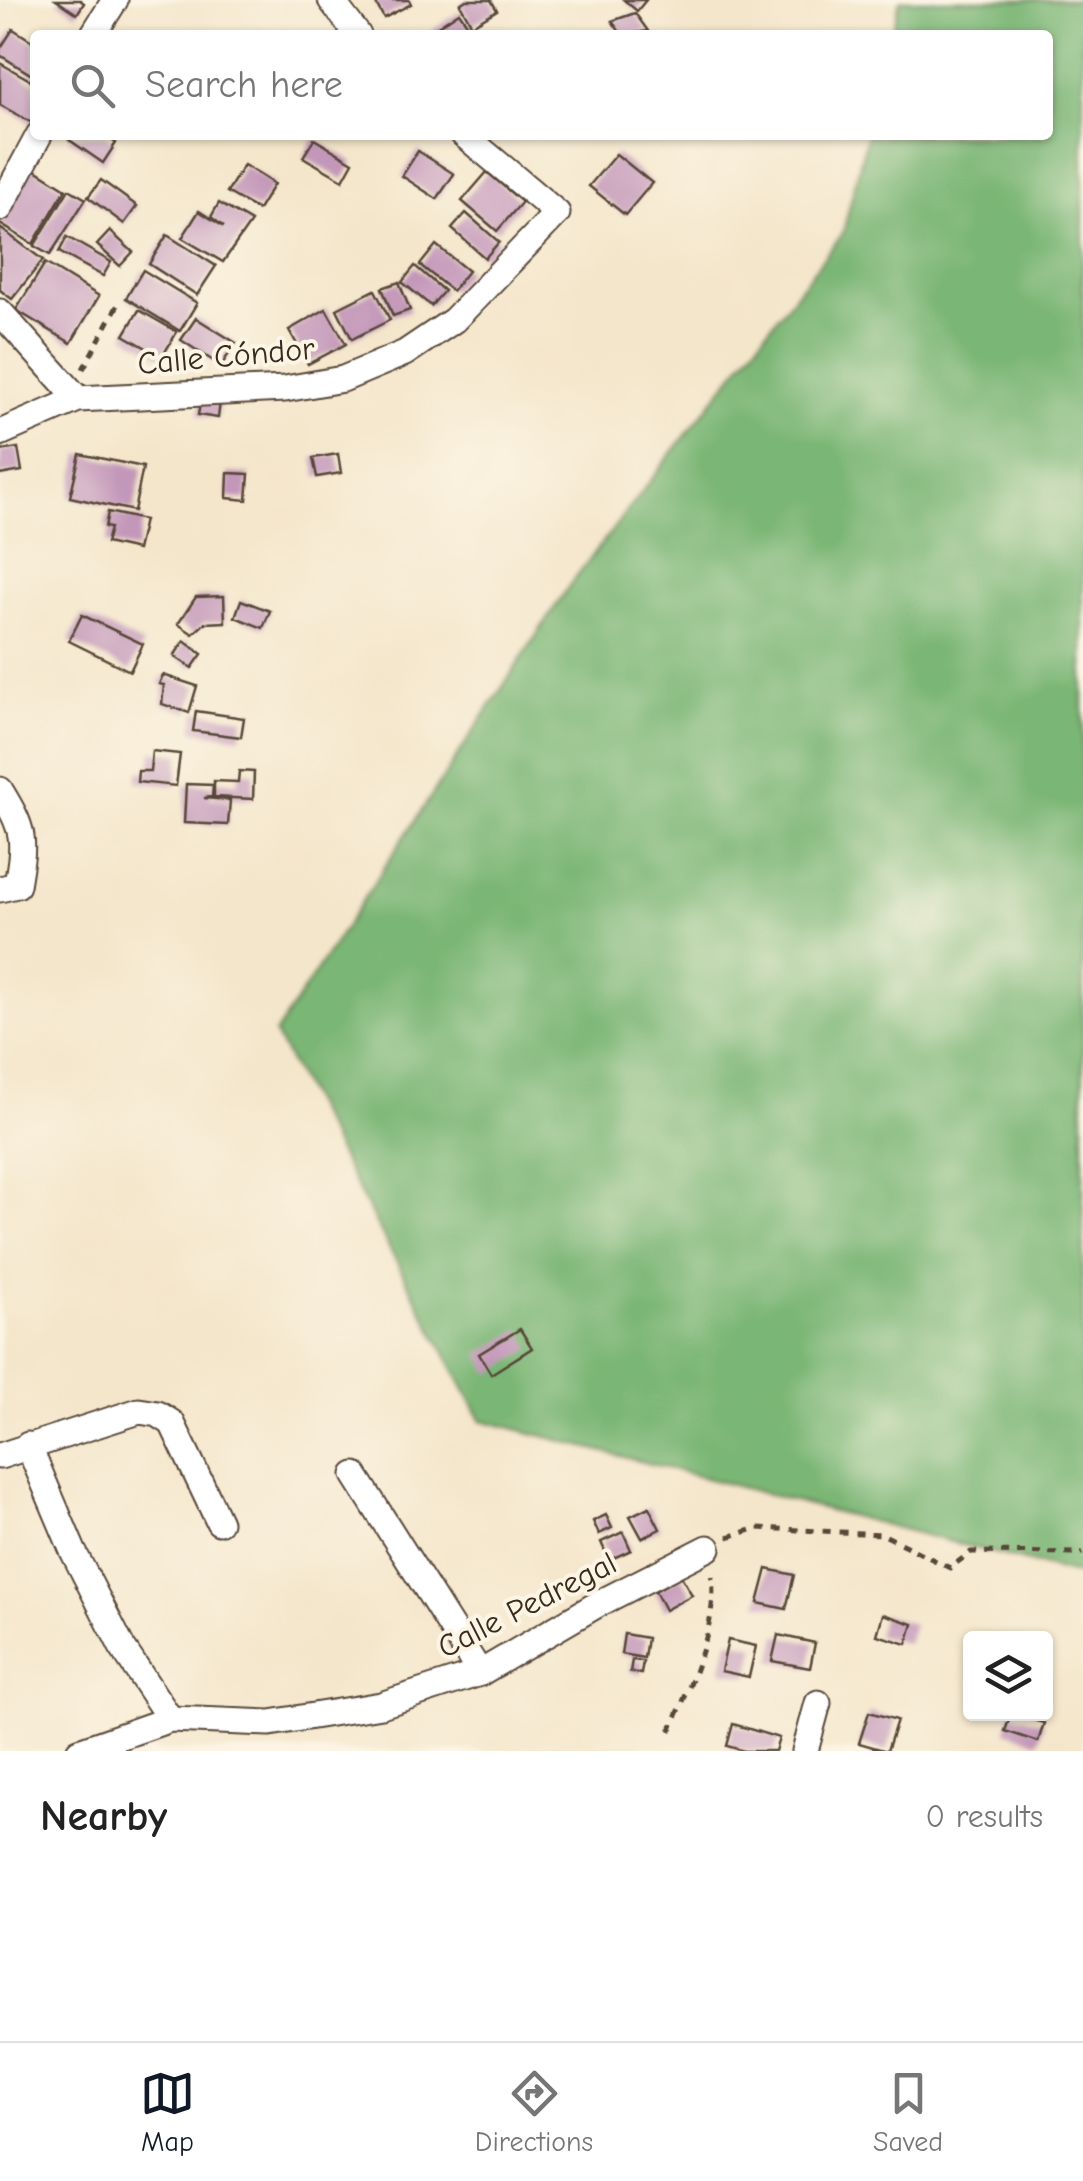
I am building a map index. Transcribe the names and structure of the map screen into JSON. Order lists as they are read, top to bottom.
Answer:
{
  "streets": {
    "street": ["Calle Cóndor", "Calle Pedregal"]
  },
  "page": {
    "search": "Search here",
    "heading": ["Nearby", "0 results"],
    "nav": ["Map", "Directions", "Saved"]
  }
}
